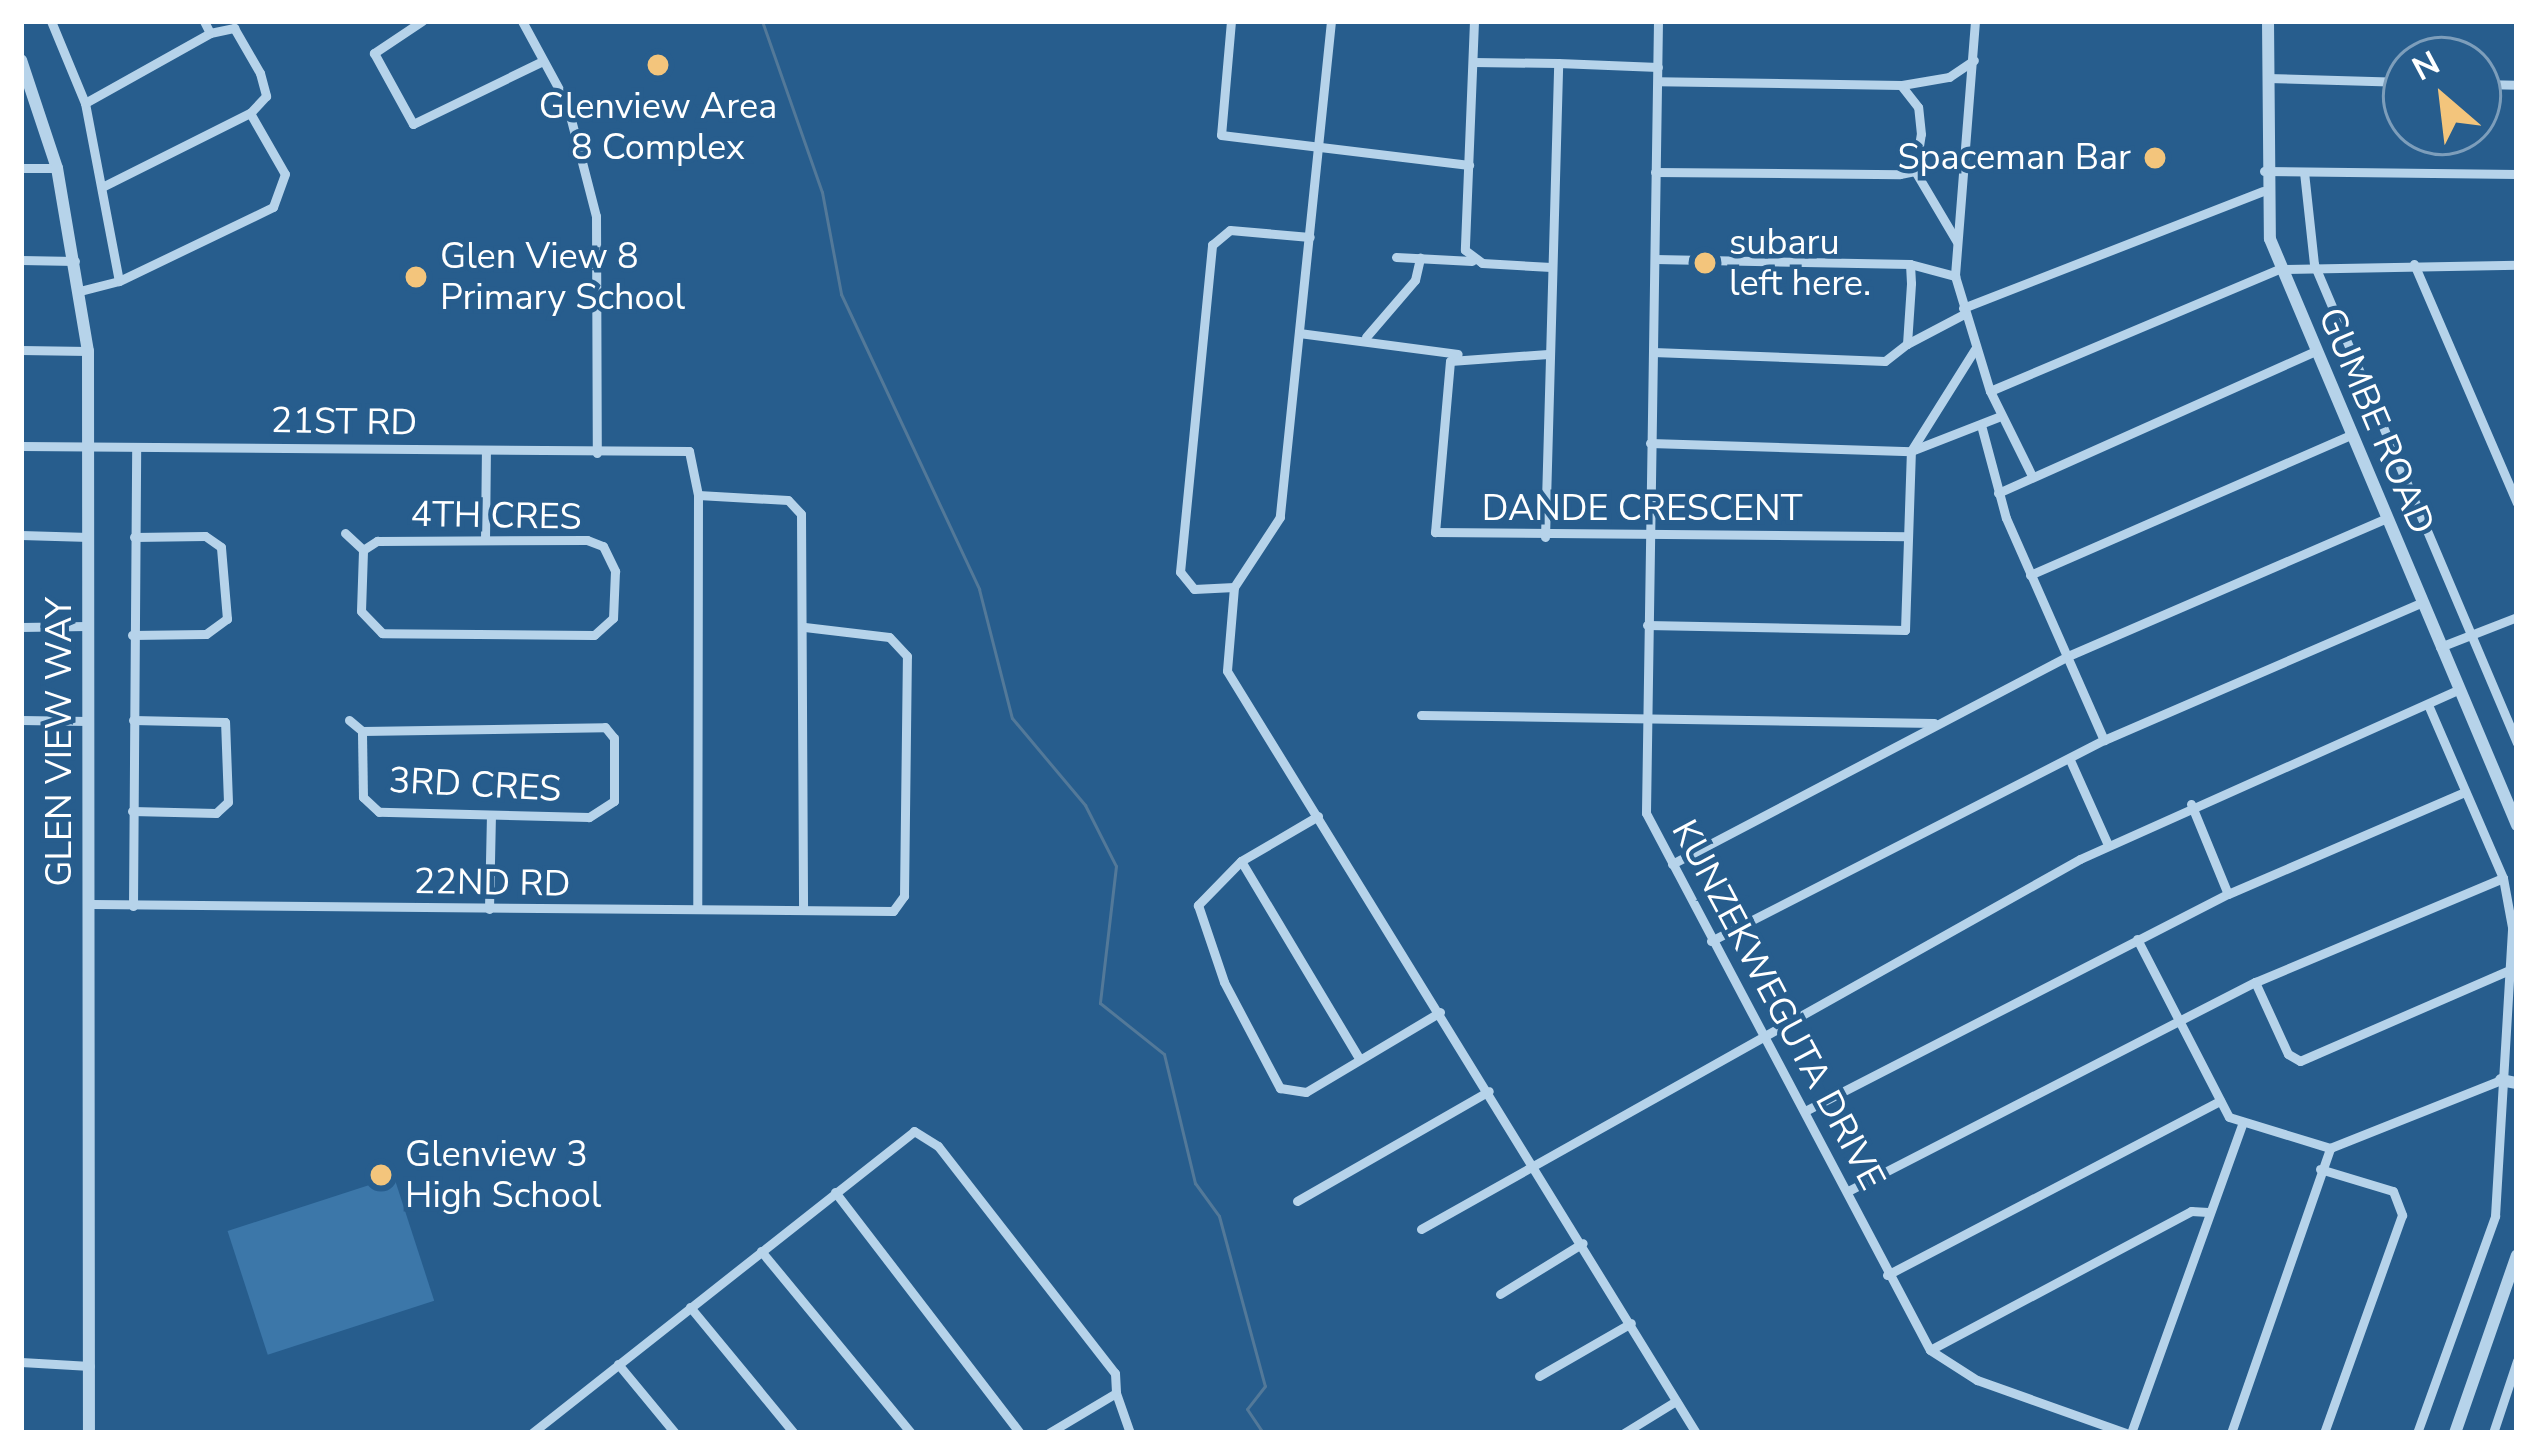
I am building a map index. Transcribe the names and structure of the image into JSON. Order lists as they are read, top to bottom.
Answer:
{
  "streets": {
    "street": [
      "GUMBE ROAD",
      "21ST RD",
      "DANDE CRESCENT",
      "4TH CRES",
      "GLEN VIEW WAY",
      "3RD CRES",
      "22ND RD",
      "KUNZEKWEGUTA DRIVE"
    ]
  },
  "crossings": [
    ["21ST RD", "GLEN VIEW WAY"],
    ["DANDE CRESCENT", "KUNZEKWEGUTA DRIVE"],
    ["GLEN VIEW WAY", "22ND RD"]
  ],
  "places": [
    "Glenview Area 8 Complex",
    "Spaceman Bar",
    "subaru left here.",
    "Glen View 8 Primary School",
    "Glenview 3 High School"
  ],
  "north": "top left"
}
